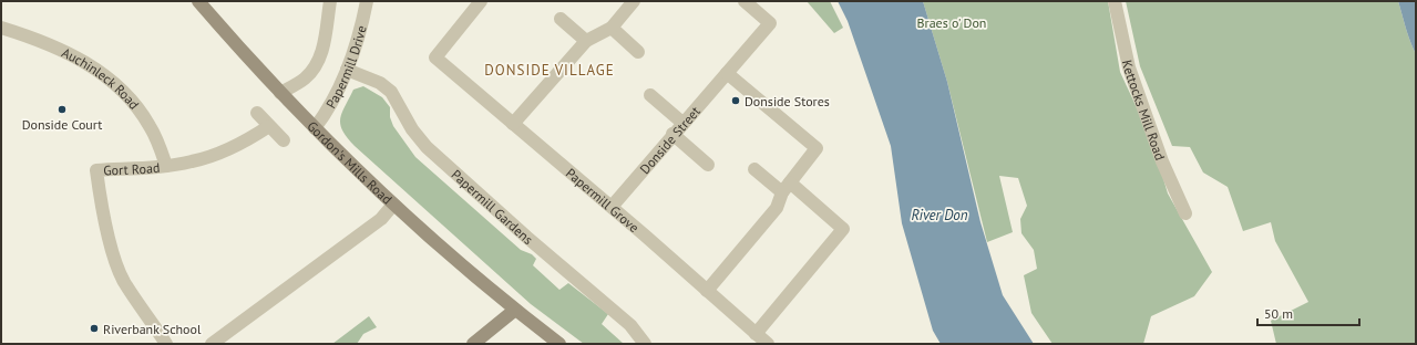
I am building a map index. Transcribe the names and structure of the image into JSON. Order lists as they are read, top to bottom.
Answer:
{
  "streets": {
    "main road": ["Gordon's Mills Road"],
    "street": [
      "Papermill Drive",
      "Auchinleck Road",
      "Kettocks Mill Road",
      "Donside Street",
      "Gort Road",
      "Papermill Grove",
      "Papermill Gardens"
    ]
  },
  "crossings": [
    ["Papermill Drive", "Gordon's Mills Road"],
    ["Papermill Drive", "Papermill Gardens"],
    ["Auchinleck Road", "Gort Road"],
    ["Donside Street", "Papermill Grove"]
  ],
  "districts": ["DONSIDE VILLAGE"],
  "water": ["River Don"],
  "parks": ["Braes o' Don"],
  "places": ["Donside Stores", "Donside Court", "Riverbank School"],
  "scale_bar": "50 m"
}
